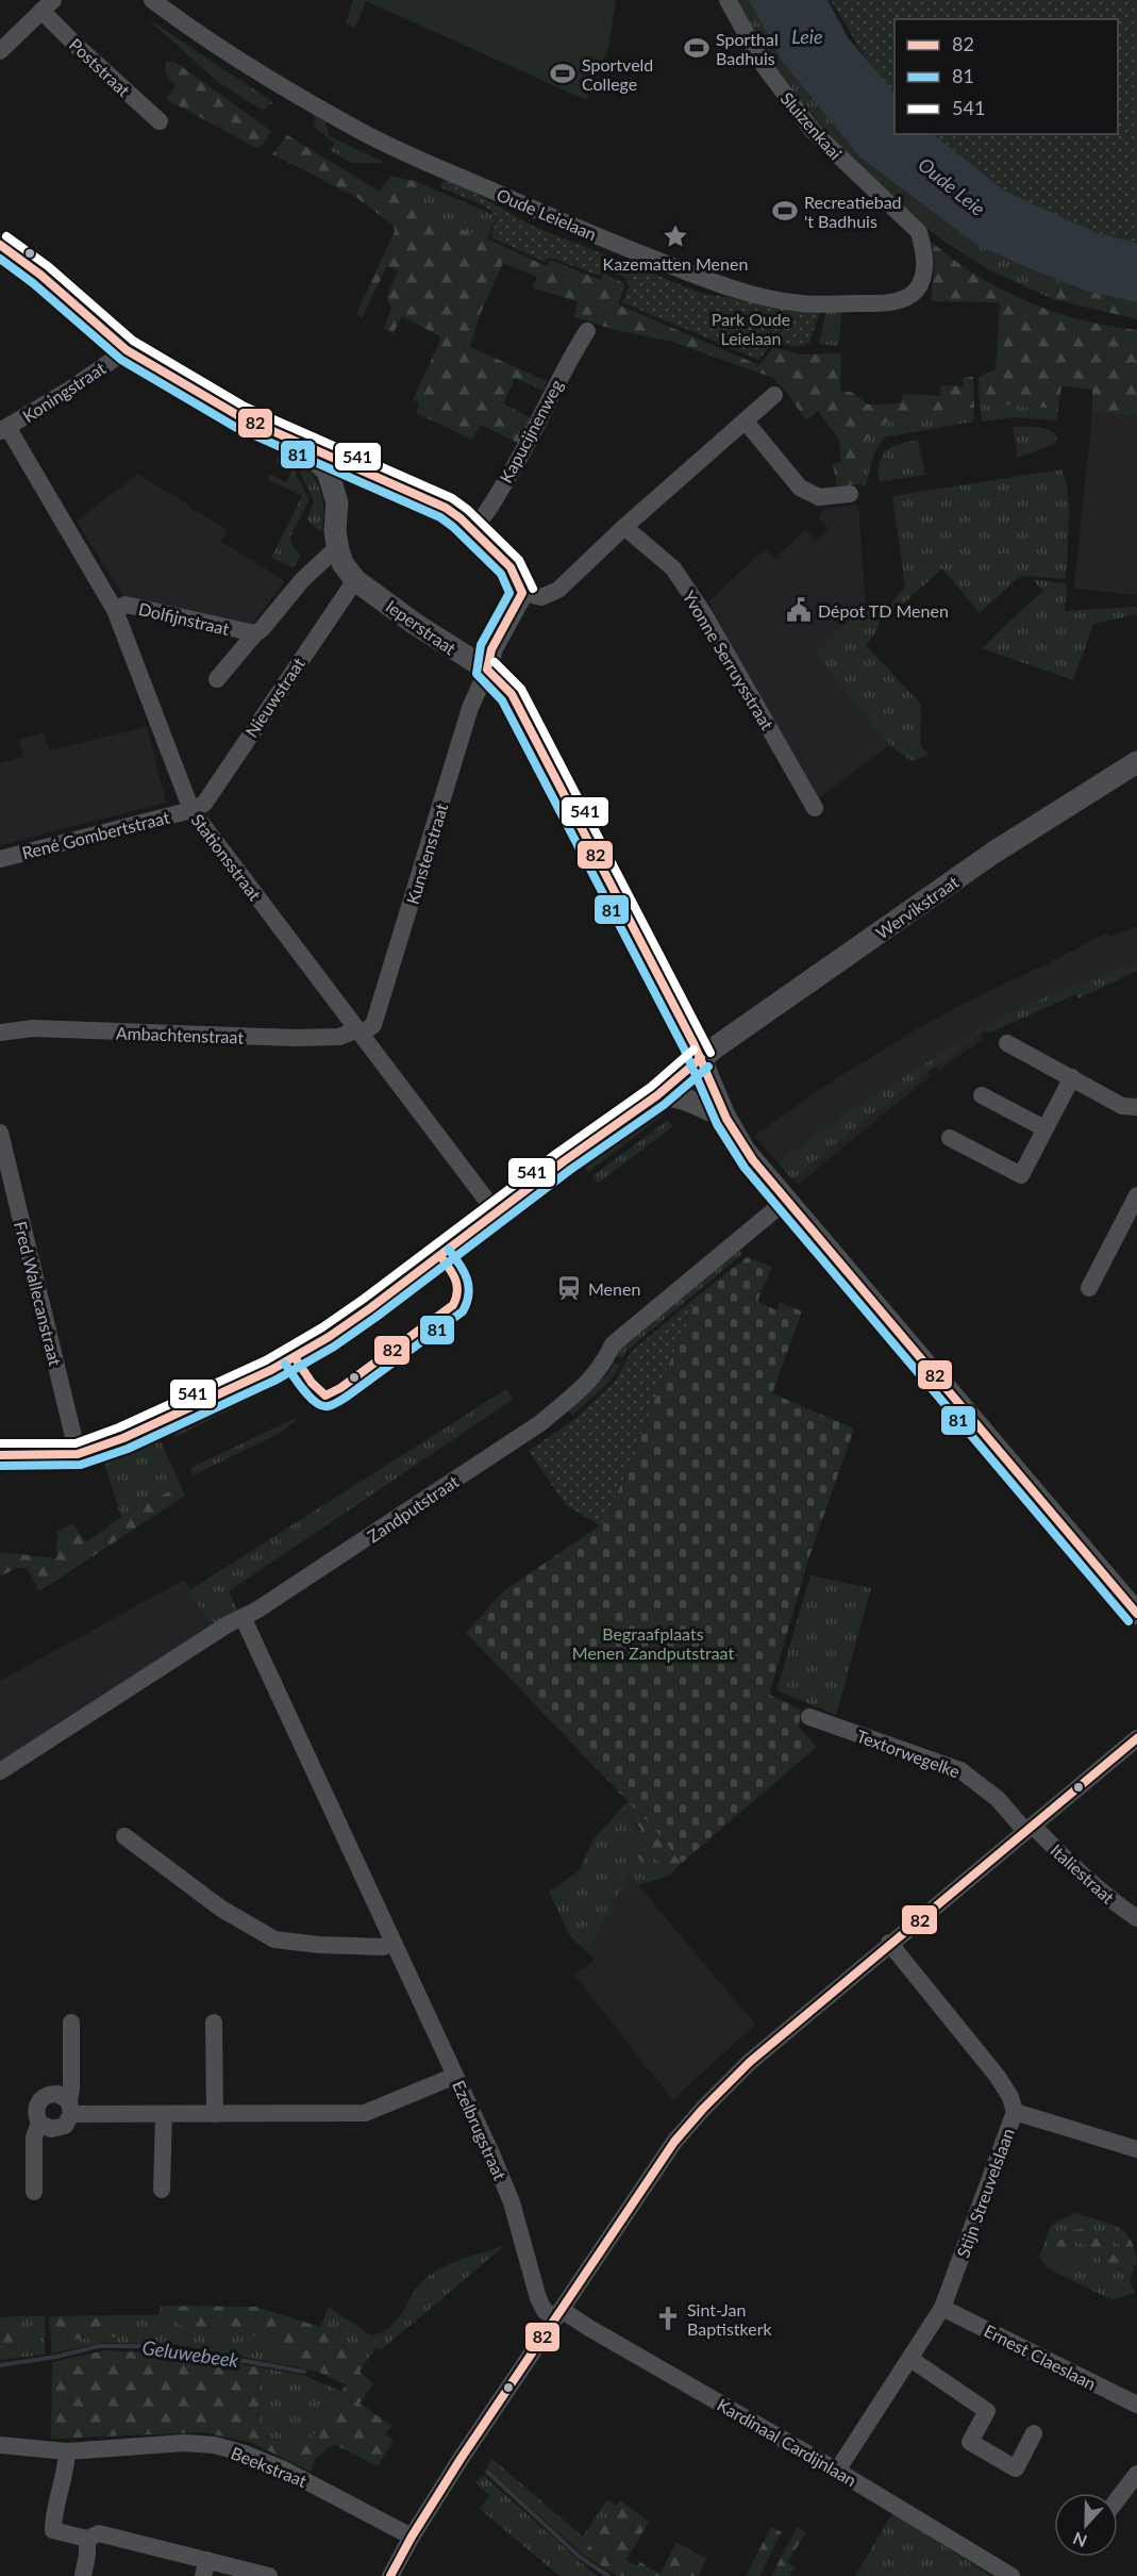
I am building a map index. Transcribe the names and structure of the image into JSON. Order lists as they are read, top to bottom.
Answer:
{
  "streets": {
    "street": [
      "Poststraat",
      "Sluizenkaai",
      "Oude Leielaan",
      "Koningstraat",
      "Kapucijnenweg",
      "Dolfijnstraat",
      "Ieperstraat",
      "Yvonne Serruysstraat",
      "Nieuwstraat",
      "René Gombertstraat",
      "Kunstenstraat",
      "Stationsstraat",
      "Wervikstraat",
      "Ambachtenstraat",
      "Fred Wallecanstraat",
      "Zandputstraat",
      "Textorwegelke",
      "Italiestraat",
      "Ezelbrugstraat",
      "Stijn Streuvelslaan",
      "Ernest Claeslaan",
      "Kardinaal Cardijnlaan",
      "Beekstraat"
    ]
  },
  "crossings": [
    ["Sluizenkaai", "Oude Leielaan"],
    ["Koningstraat", "Ieperstraat"],
    ["Koningstraat", "Stationsstraat"],
    ["Dolfijnstraat", "Ieperstraat"],
    ["Dolfijnstraat", "Stationsstraat"],
    ["Ieperstraat", "Nieuwstraat"],
    ["Ieperstraat", "Kunstenstraat"],
    ["Ieperstraat", "Wervikstraat"],
    ["Ieperstraat", "Zandputstraat"],
    ["Nieuwstraat", "René Gombertstraat"],
    ["Nieuwstraat", "Stationsstraat"],
    ["René Gombertstraat", "Stationsstraat"],
    ["Kunstenstraat", "Stationsstraat"],
    ["Kunstenstraat", "Ambachtenstraat"],
    ["Stationsstraat", "Wervikstraat"],
    ["Stationsstraat", "Ambachtenstraat"],
    ["Wervikstraat", "Fred Wallecanstraat"],
    ["Zandputstraat", "Ezelbrugstraat"],
    ["Textorwegelke", "Italiestraat"],
    ["Ezelbrugstraat", "Kardinaal Cardijnlaan"],
    ["Stijn Streuvelslaan", "Ernest Claeslaan"],
    ["Stijn Streuvelslaan", "Kardinaal Cardijnlaan"]
  ],
  "water": ["Leie", "Oude Leie", "Geluwebeek"],
  "parks": ["Park Oude Leielaan", "Begraafplaats Menen Zandputstraat"],
  "places": {
    "sports": ["Sporthal Badhuis", "Sportveld College", "Recreatiebad 't Badhuis"],
    "place": ["Kazematten Menen"],
    "public building": ["Dépot TD Menen"],
    "station": ["Menen"],
    "church": ["Sint-Jan Baptistkerk"]
  },
  "lines": ["transit line 541", "transit line 82", "transit line 81"],
  "legend": ["82", "81", "541"],
  "north": "bottom"
}
